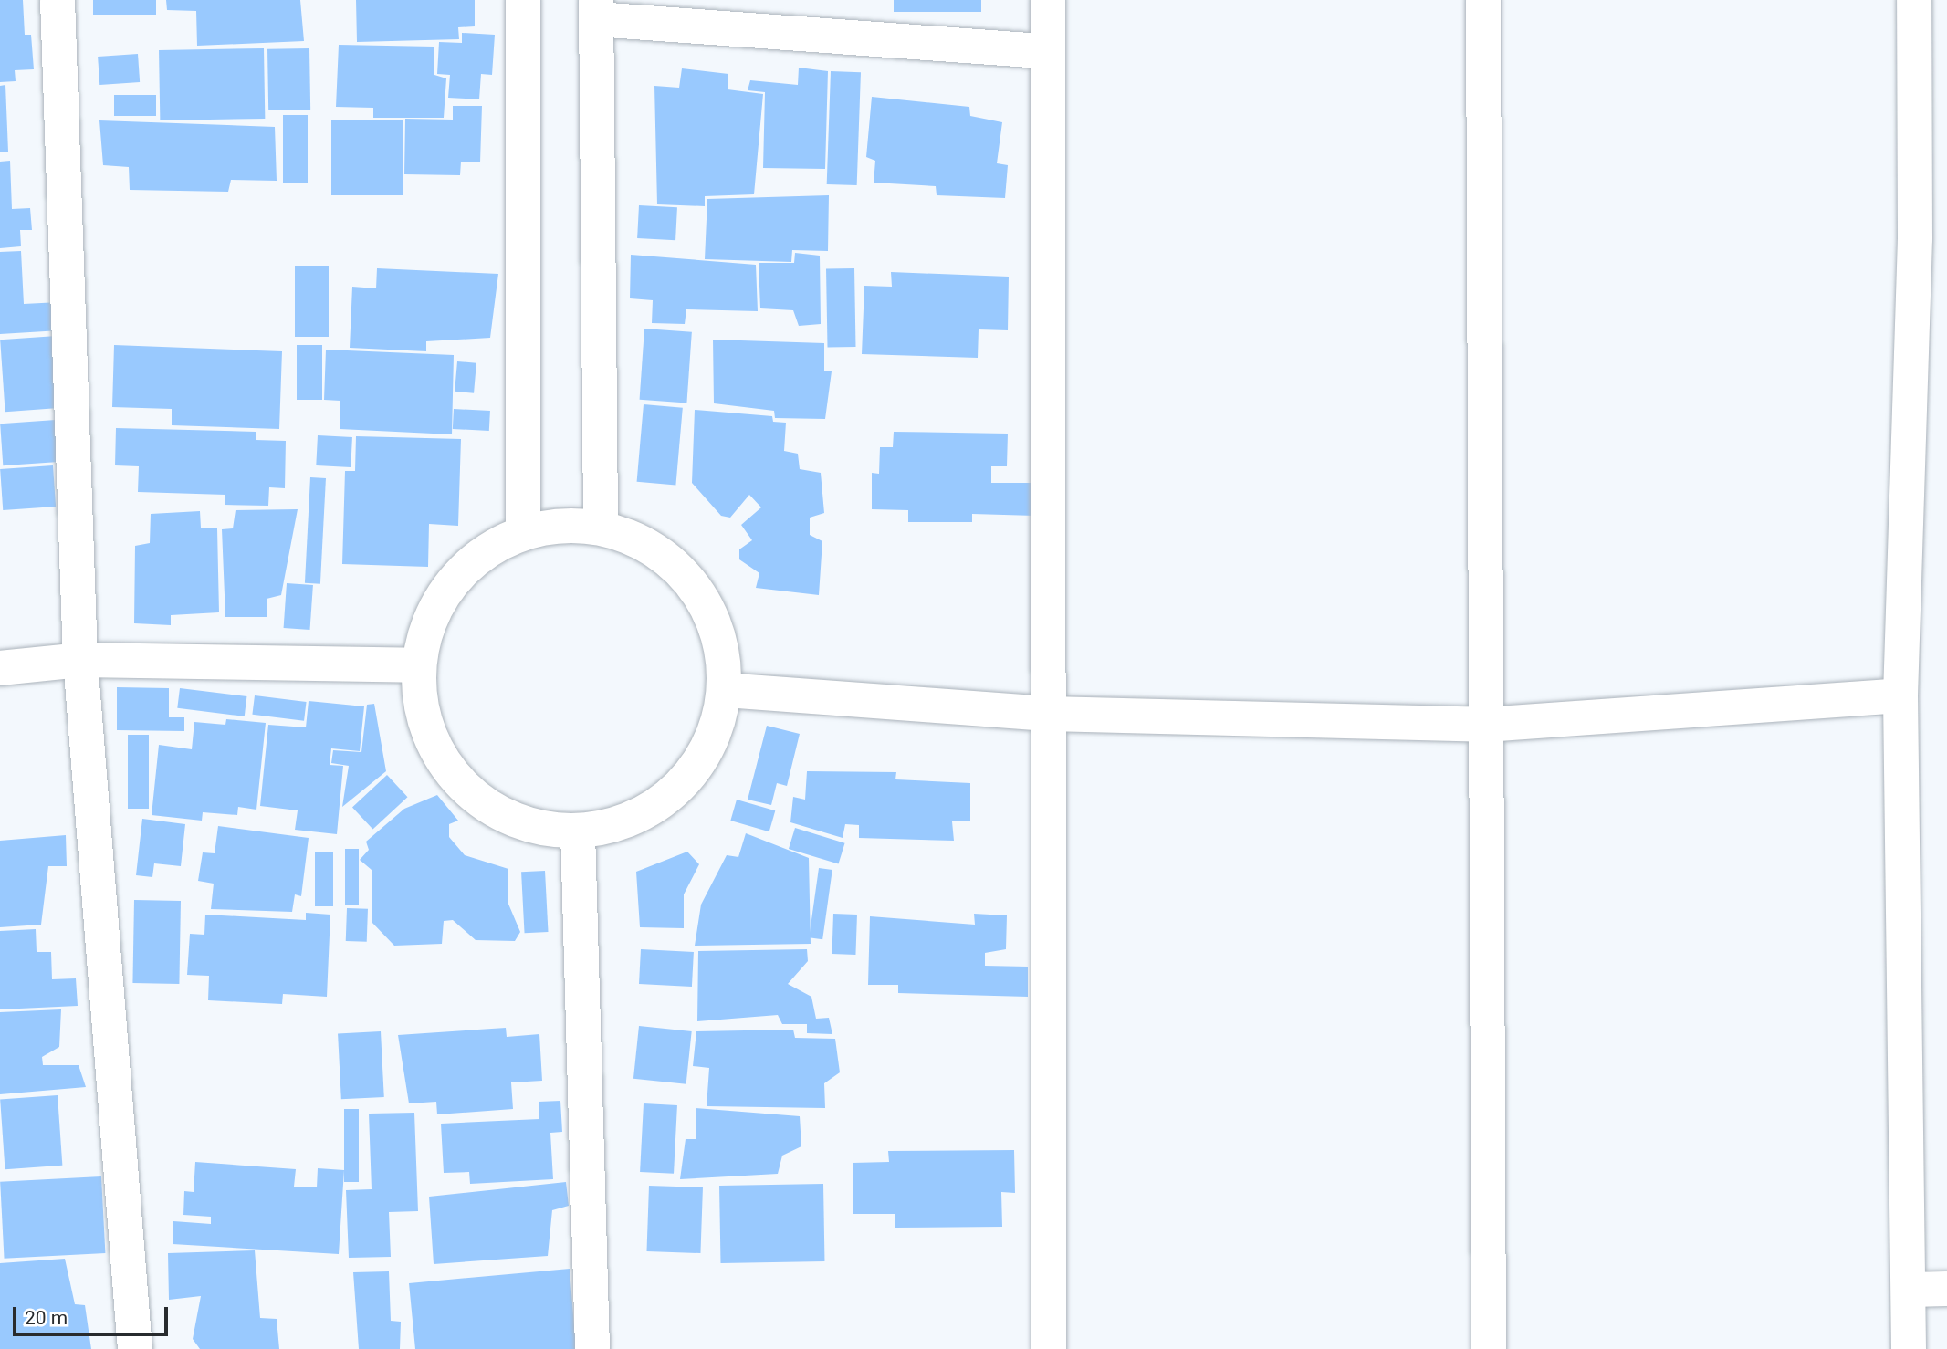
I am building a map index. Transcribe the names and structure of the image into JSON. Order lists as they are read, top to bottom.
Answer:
{
  "scale_bar": "20 m"
}
